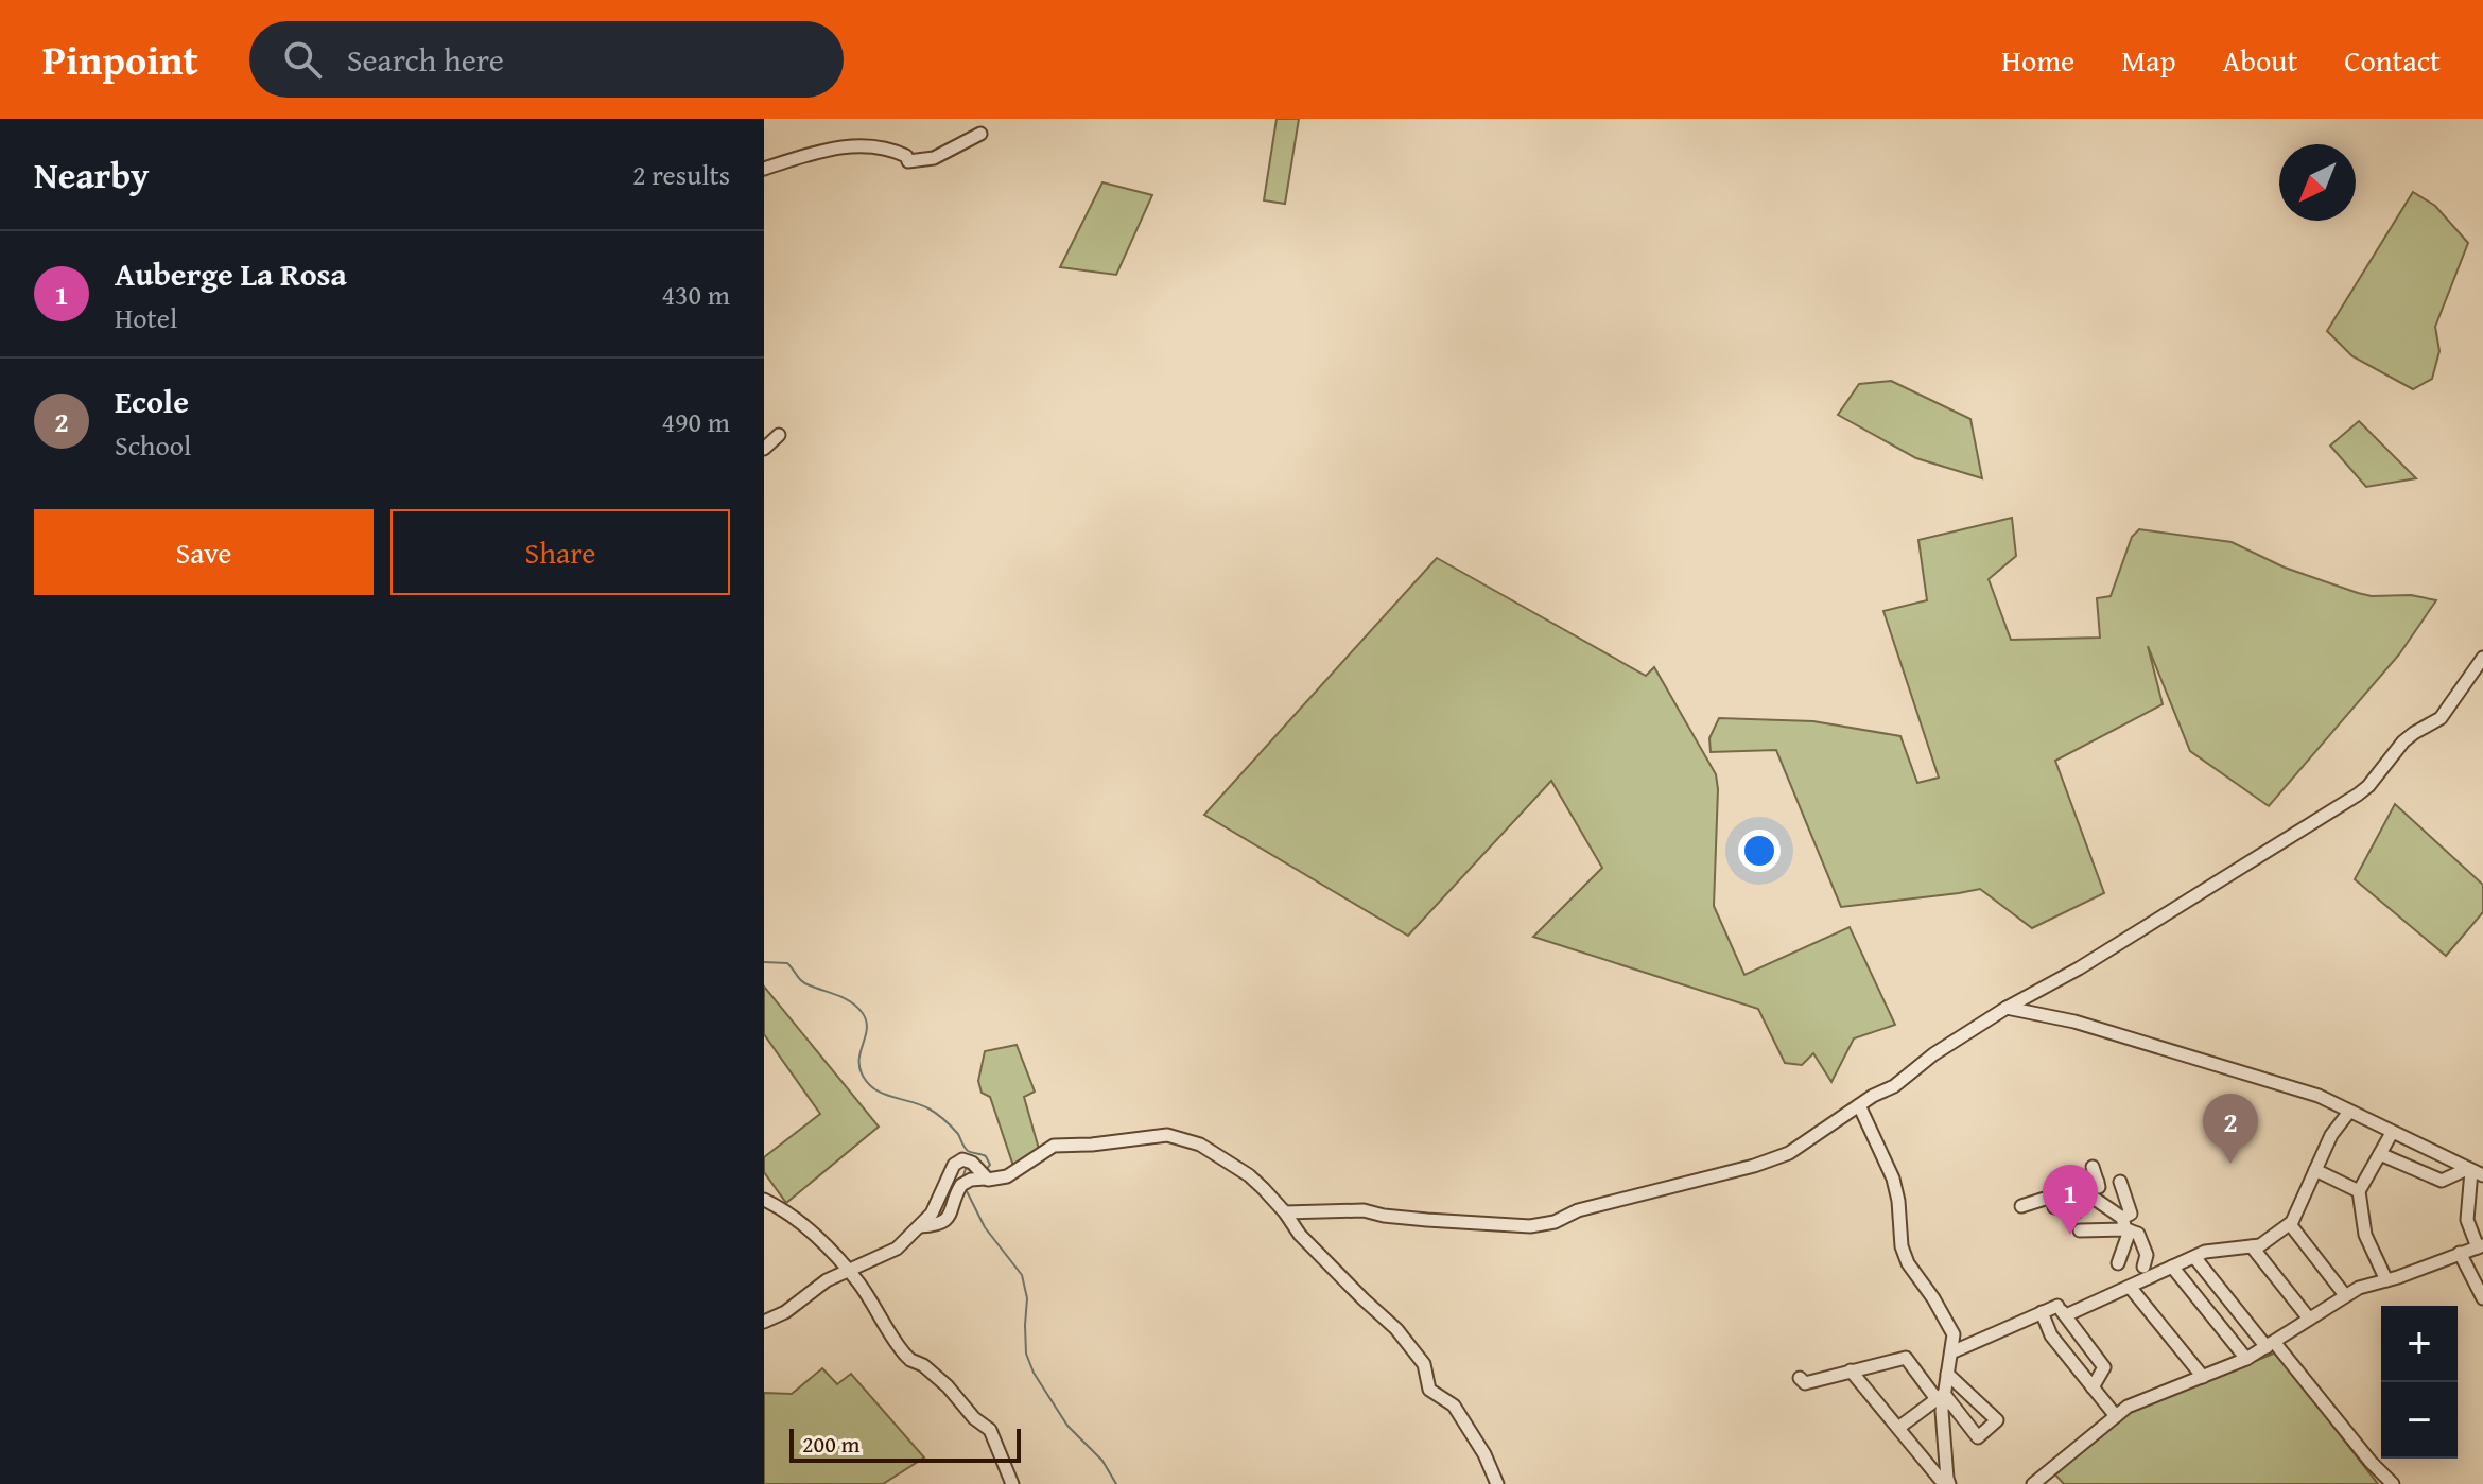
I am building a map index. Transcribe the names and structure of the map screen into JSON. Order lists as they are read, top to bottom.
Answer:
{
  "scale_bar": "200 m",
  "north": "bottom left",
  "page": {
    "header": "Pinpoint",
    "search": "Search here",
    "nav": [
      "Home",
      "Map",
      "About",
      "Contact"
    ],
    "heading": ["Nearby", "2 results"],
    "list": [
      {
        "mark": "1",
        "name": "Auberge La Rosa",
        "note": "Hotel",
        "value": "430 m"
      },
      {
        "mark": "2",
        "name": "Ecole",
        "note": "School",
        "value": "490 m"
      }
    ],
    "buttons": ["Save", "Share"],
    "pins": ["2", "1"],
    "map_buttons": ["+", "−"],
    "scale": "200 m"
  }
}
